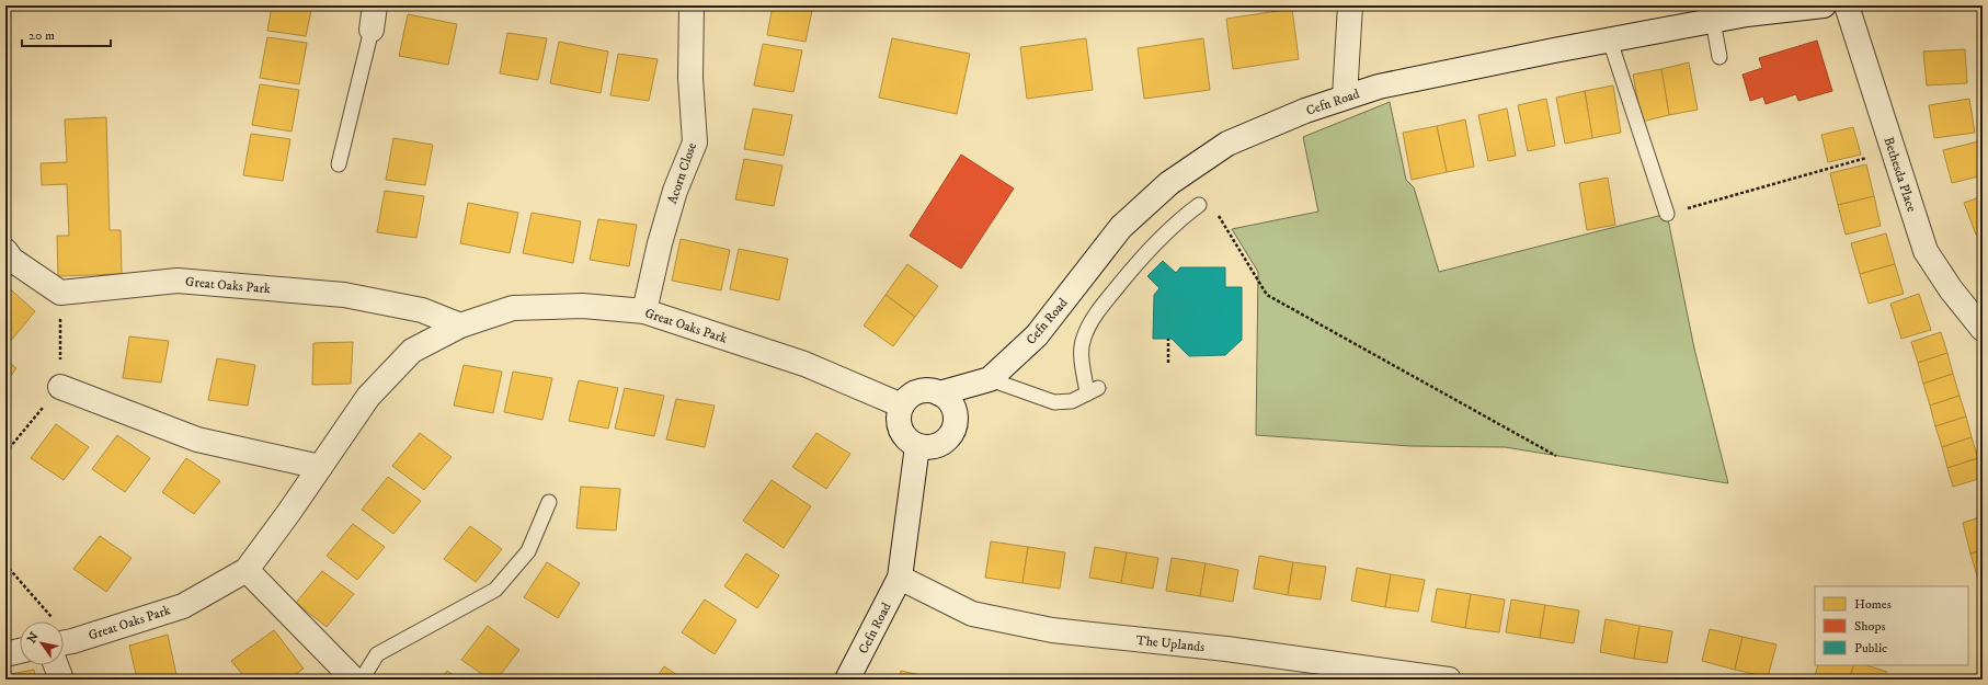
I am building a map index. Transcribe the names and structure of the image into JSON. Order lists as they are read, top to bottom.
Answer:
{
  "streets": {
    "street": [
      "Cefn Road",
      "Acorn Close",
      "Bethesda Place",
      "Great Oaks Park",
      "The Uplands"
    ]
  },
  "crossings": [
    ["Cefn Road", "Great Oaks Park"],
    ["Cefn Road", "The Uplands"],
    ["Acorn Close", "Great Oaks Park"]
  ],
  "legend": ["Homes", "Shops", "Public"],
  "scale_bar": "20 m",
  "north": "top left"
}
